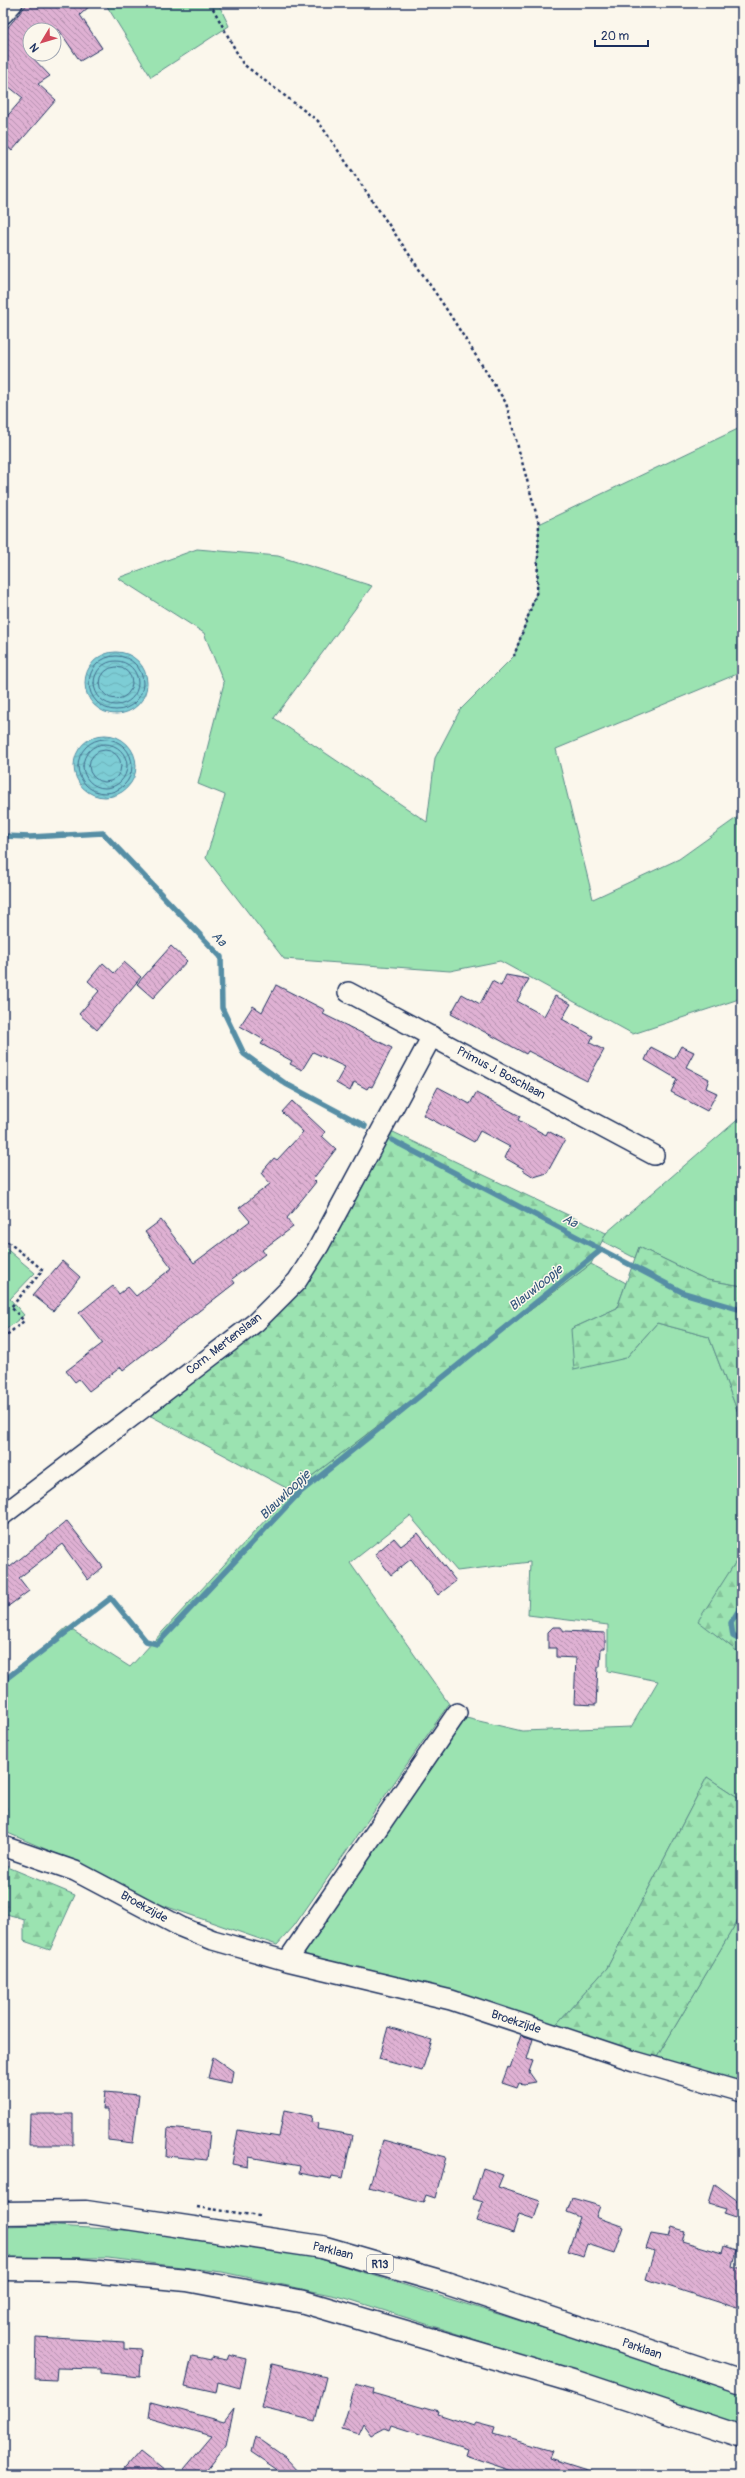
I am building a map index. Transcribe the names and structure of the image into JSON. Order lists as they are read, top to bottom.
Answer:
{
  "streets": {
    "main road": ["Parklaan", "R13"],
    "street": ["Primus J. Boschlaan", "Corn. Mertenslaan", "Broekzijde"]
  },
  "crossings": [
    ["Primus J. Boschlaan", "Corn. Mertenslaan"]
  ],
  "water": ["Aa", "Blauwloopje"],
  "scale_bar": "20 m",
  "north": "bottom left"
}
